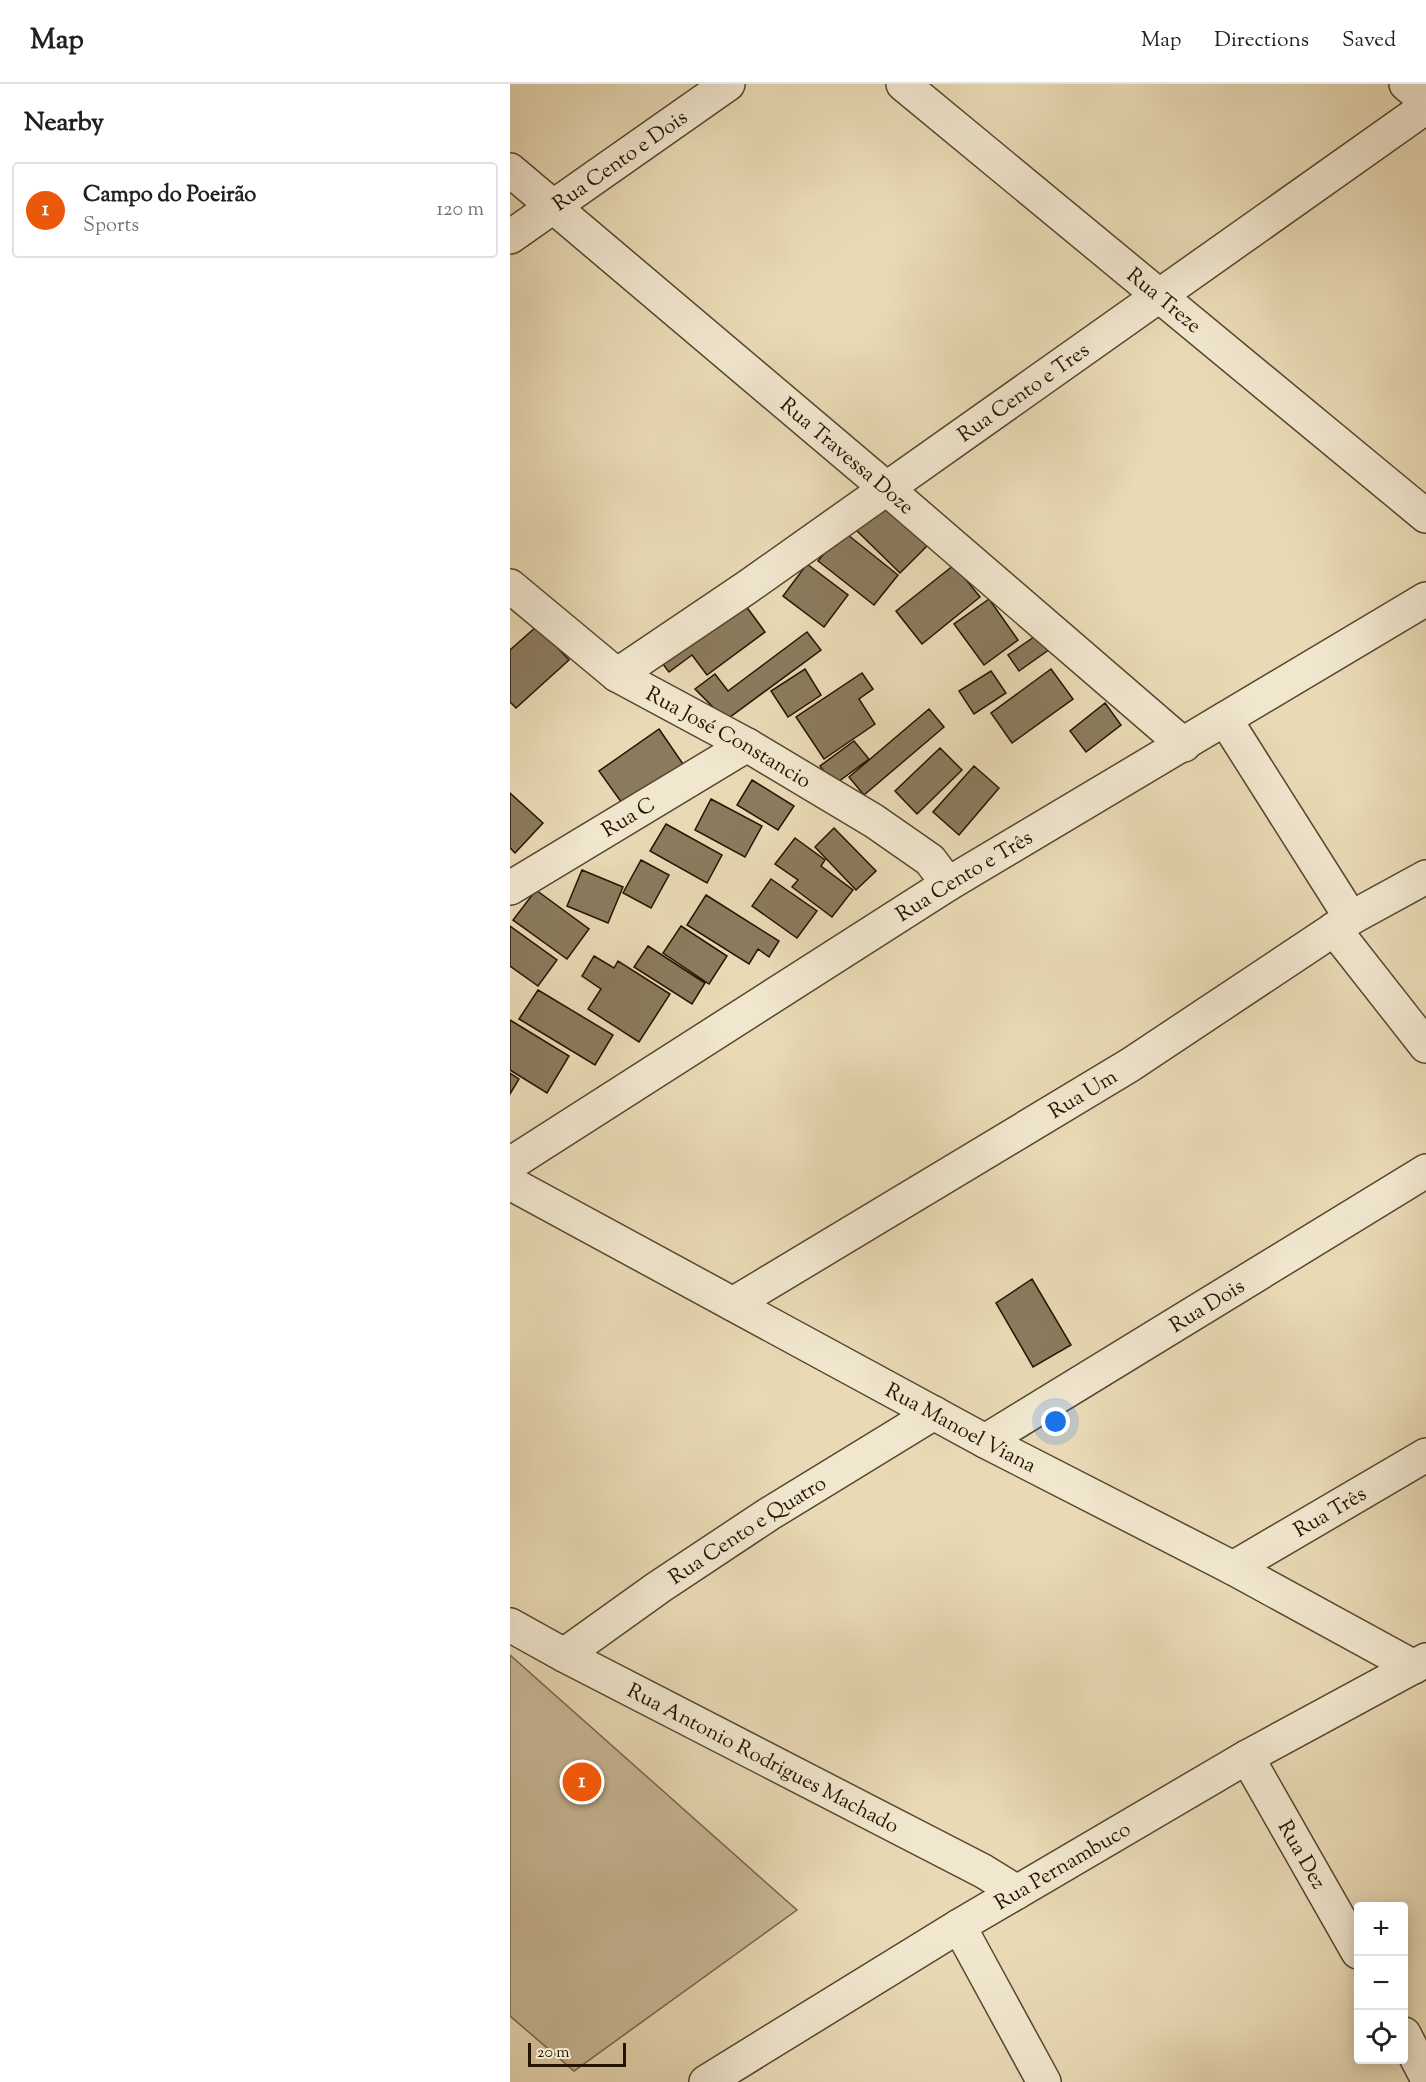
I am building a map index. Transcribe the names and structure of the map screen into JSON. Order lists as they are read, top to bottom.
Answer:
{
  "streets": {
    "street": [
      "Rua Cento e Dois",
      "Rua Treze",
      "Rua Cento e Tres",
      "Rua Travessa Doze",
      "Rua José Constancio",
      "Rua C",
      "Rua Cento e Três",
      "Rua Um",
      "Rua Dois",
      "Rua Manoel Viana",
      "Rua Três",
      "Rua Cento e Quatro",
      "Rua Antonio Rodrigues Machado",
      "Rua Dez",
      "Rua Pernambuco"
    ]
  },
  "crossings": [
    ["Rua Cento e Dois", "Rua Travessa Doze"],
    ["Rua Treze", "Rua Cento e Tres"],
    ["Rua Cento e Tres", "Rua Travessa Doze"],
    ["Rua Cento e Tres", "Rua José Constancio"],
    ["Rua Travessa Doze", "Rua Cento e Três"],
    ["Rua José Constancio", "Rua C"],
    ["Rua José Constancio", "Rua Cento e Três"],
    ["Rua Um", "Rua Manoel Viana"],
    ["Rua Dois", "Rua Manoel Viana"],
    ["Rua Manoel Viana", "Rua Três"],
    ["Rua Manoel Viana", "Rua Cento e Quatro"],
    ["Rua Manoel Viana", "Rua Pernambuco"],
    ["Rua Cento e Quatro", "Rua Antonio Rodrigues Machado"],
    ["Rua Antonio Rodrigues Machado", "Rua Pernambuco"],
    ["Rua Dez", "Rua Pernambuco"]
  ],
  "scale_bar": "20 m",
  "page": {
    "header": "Map",
    "nav": ["Map", "Directions", "Saved"],
    "heading": "Nearby",
    "list": [
      {
        "mark": "1",
        "name": "Campo do Poeirão",
        "note": "Sports",
        "value": "120 m"
      }
    ],
    "pins": "1",
    "map_buttons": ["+", "−"],
    "scale": "20 m"
  }
}
